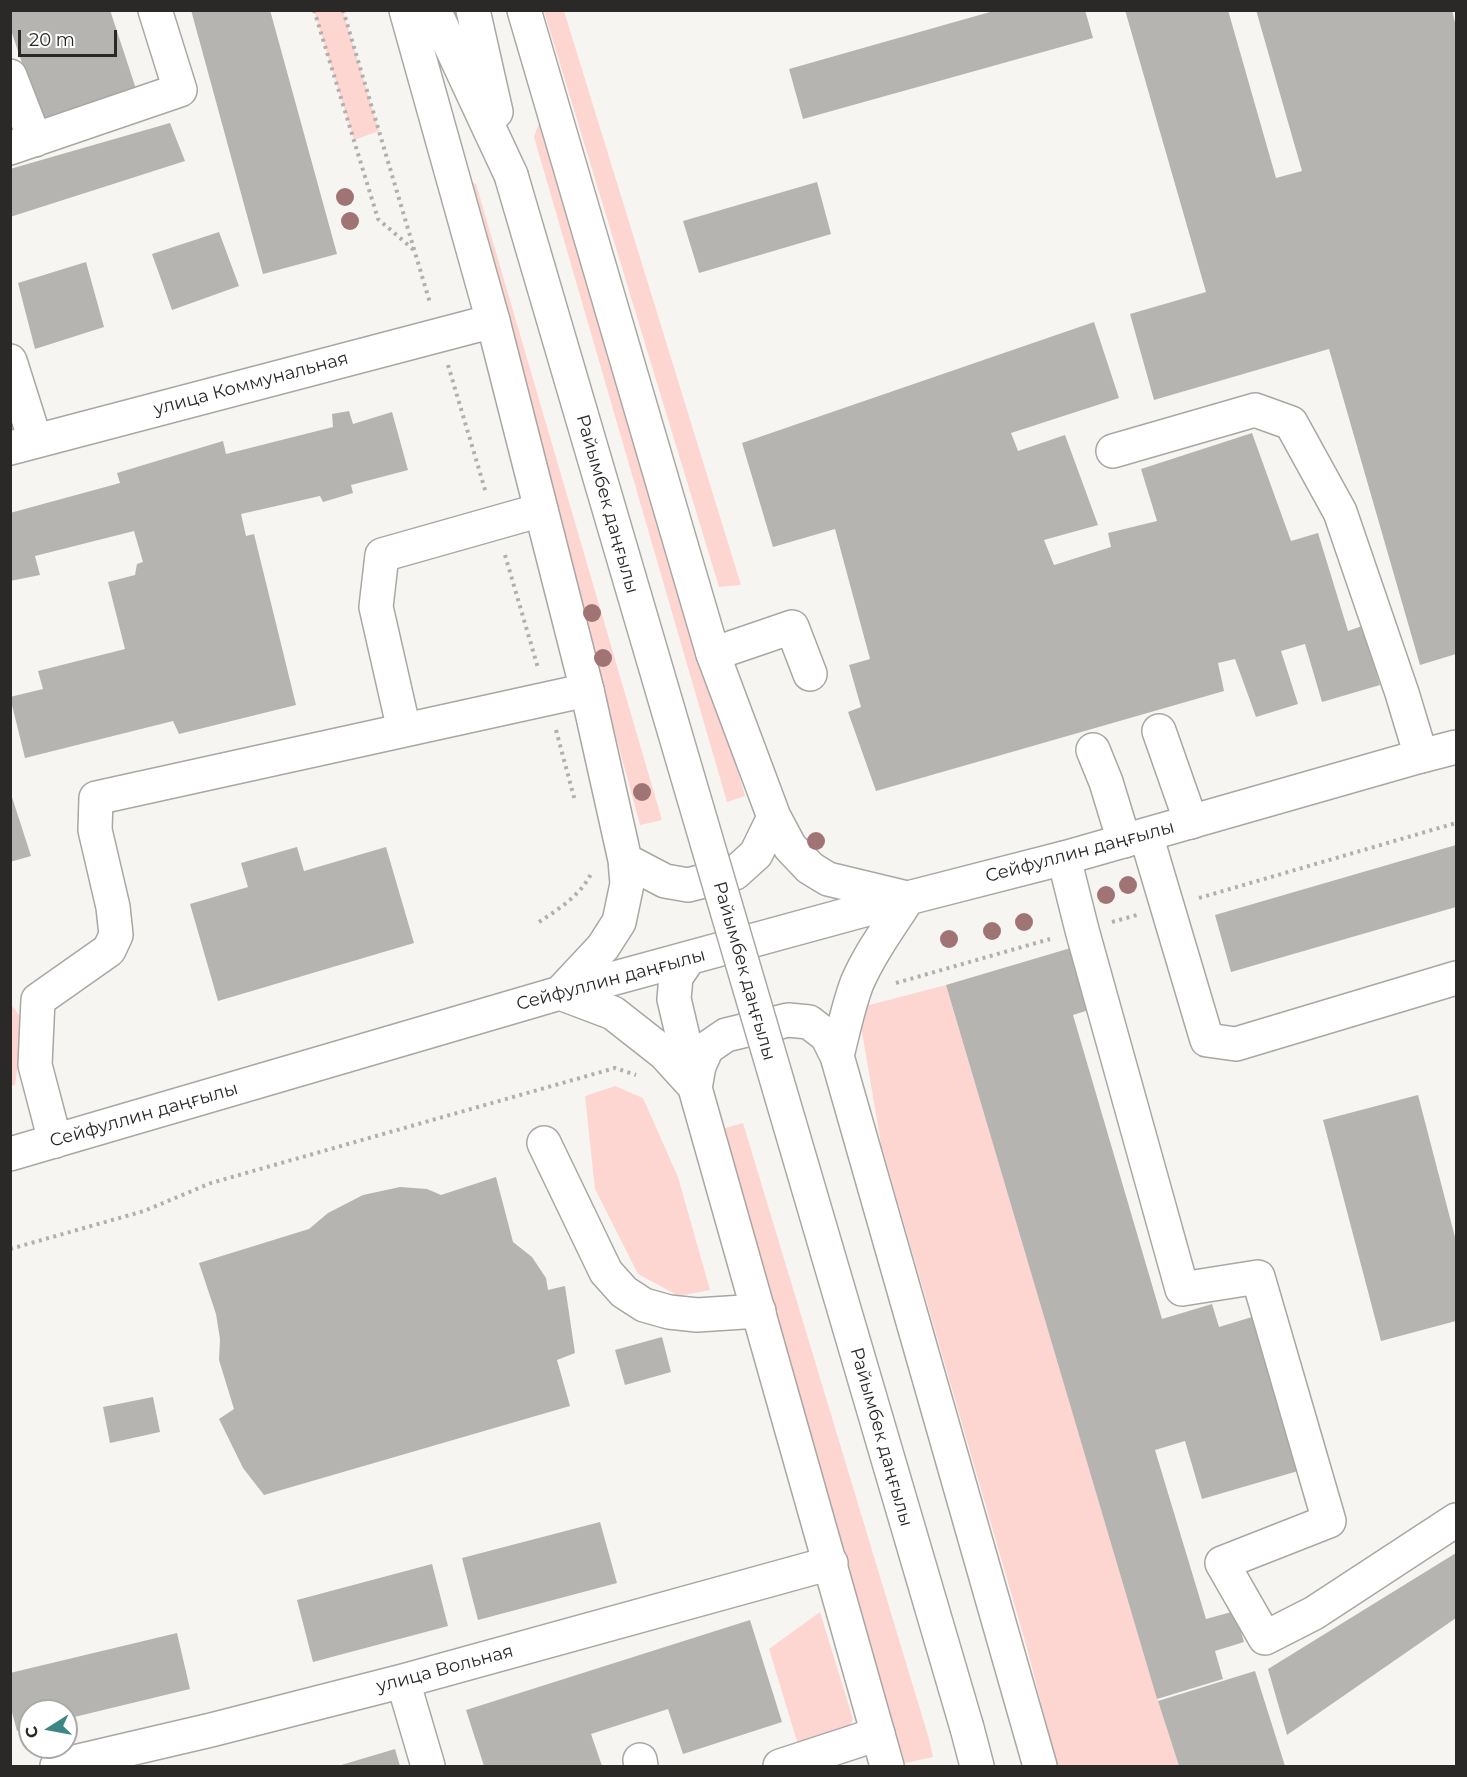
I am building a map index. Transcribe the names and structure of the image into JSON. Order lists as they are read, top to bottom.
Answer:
{
  "streets": {
    "main road": [
      "улица Коммунальная",
      "Райымбек даңғылы",
      "Сейфуллин даңғылы",
      "улица Вольная"
    ]
  },
  "scale_bar": "20 m",
  "north": "left"
}
